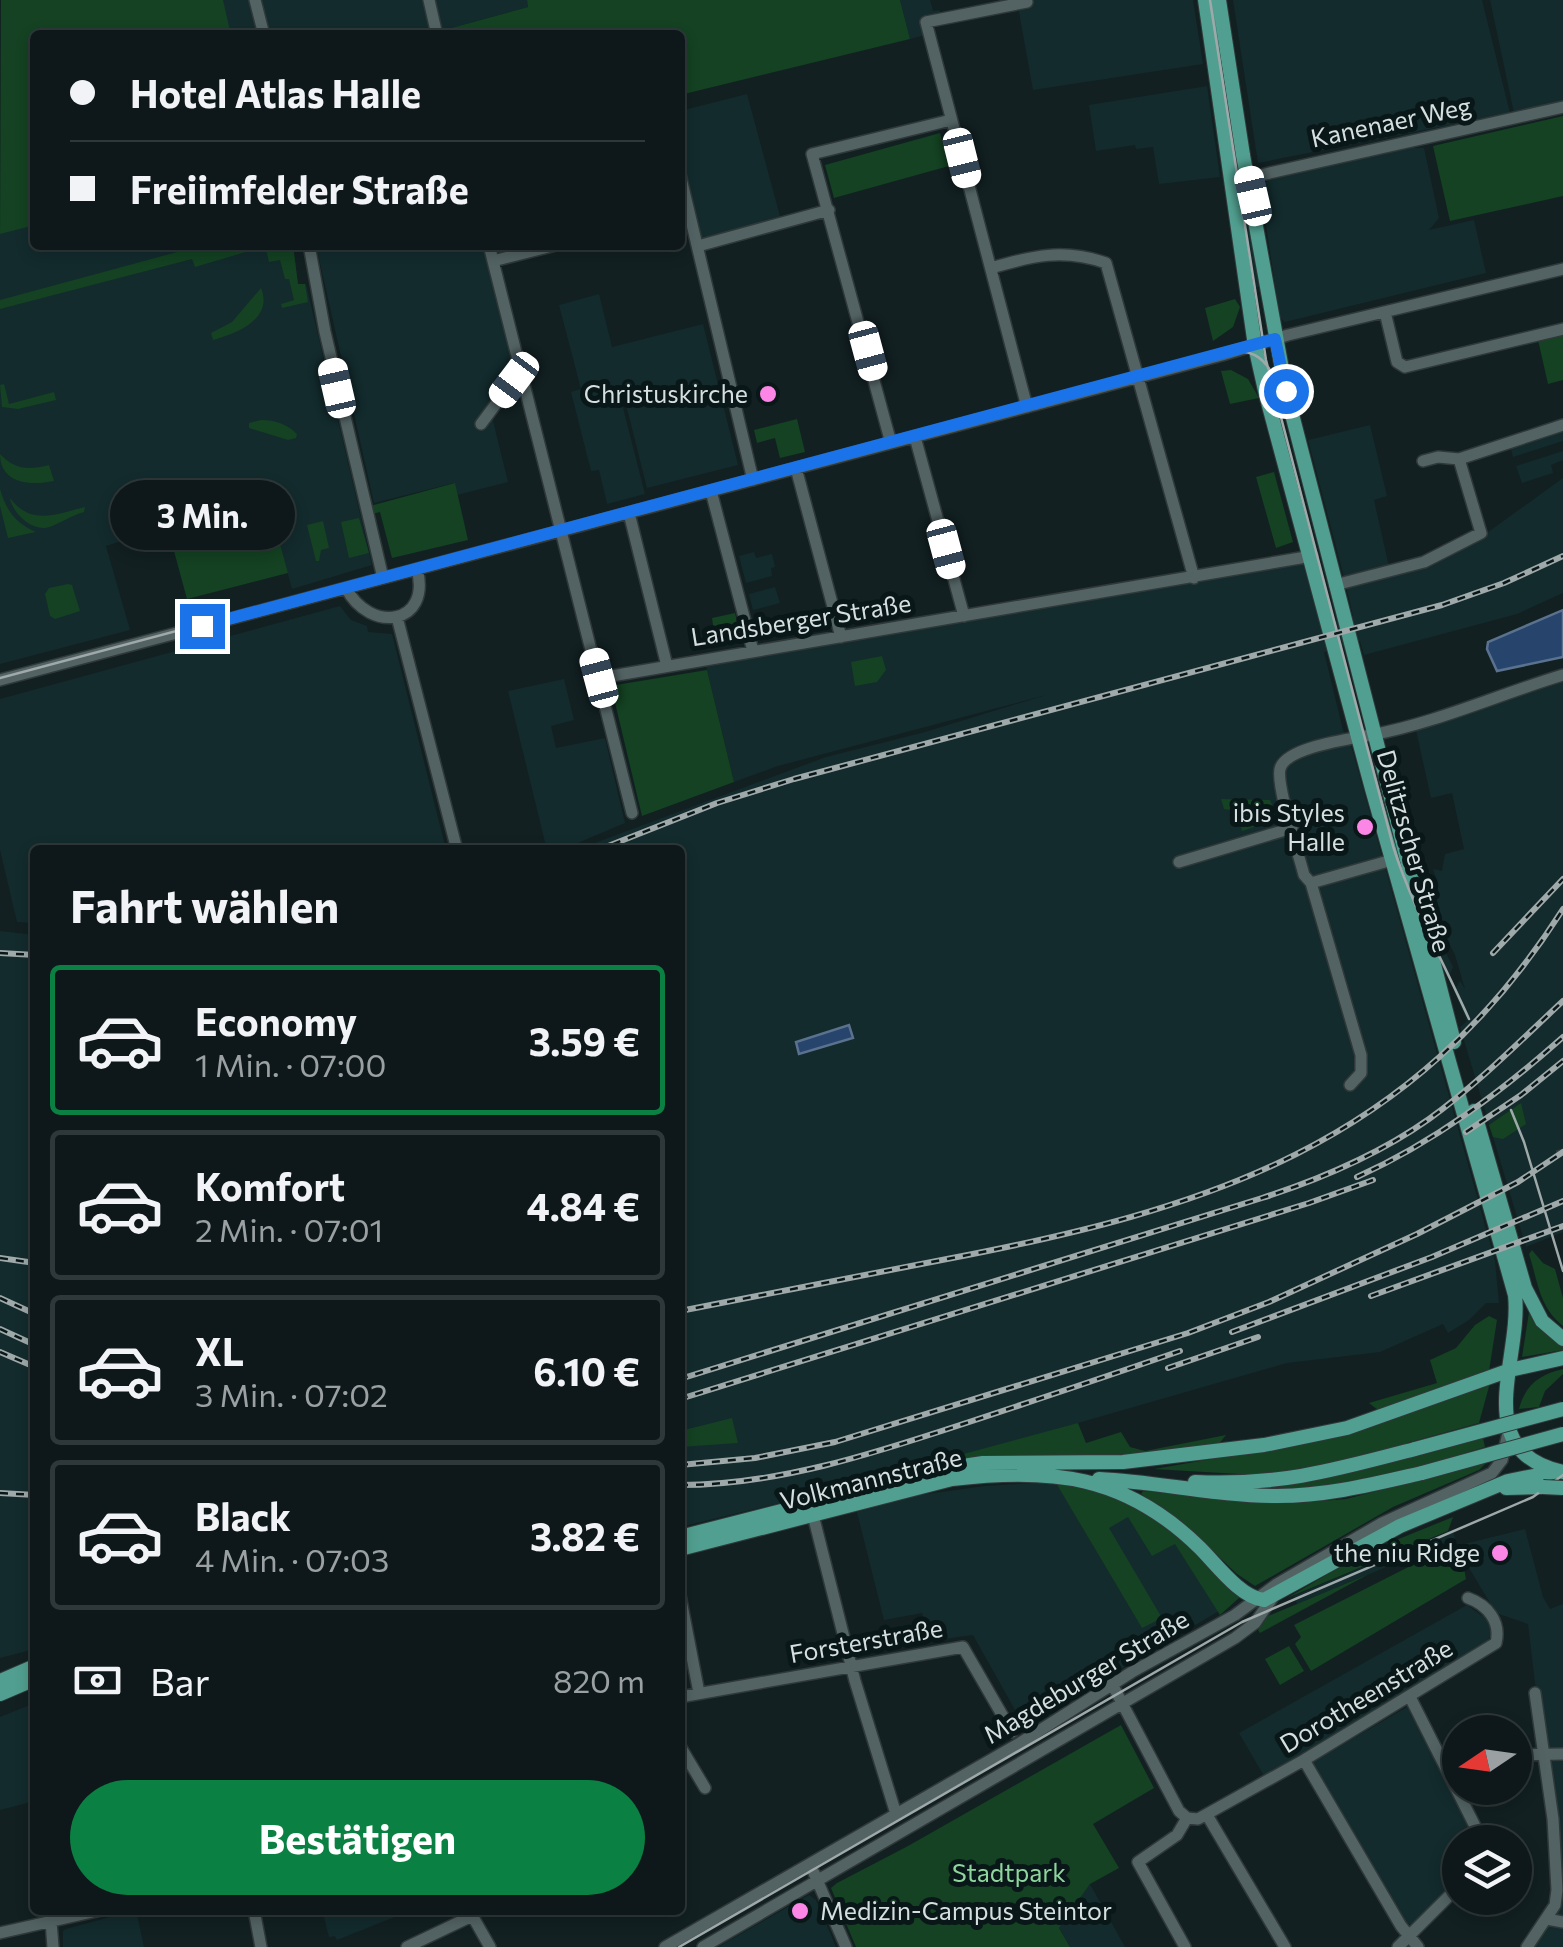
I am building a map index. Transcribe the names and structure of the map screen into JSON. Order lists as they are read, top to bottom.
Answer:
{
  "streets": {
    "main road": ["Delitzscher Straße", "Volkmannstraße", "Magdeburger Straße"],
    "street": [
      "Kanenaer Weg",
      "Landsberger Straße",
      "Forsterstraße",
      "Dorotheenstraße"
    ]
  },
  "crossings": [
    ["Kanenaer Weg", "Delitzscher Straße"],
    ["Landsberger Straße", "Delitzscher Straße"],
    ["Delitzscher Straße", "Magdeburger Straße"],
    ["Volkmannstraße", "Magdeburger Straße"]
  ],
  "parks": ["Stadtpark"],
  "places": [
    "Christuskirche",
    "ibis Styles Halle",
    "the niu Ridge",
    "Medizin-Campus Steintor"
  ],
  "north": "left",
  "page": {
    "banner": ["Hotel Atlas Halle", "Freiimfelder Straße"],
    "bubble": "3 Min.",
    "heading": "Fahrt wählen",
    "list": [
      {
        "name": "Economy",
        "note": "1 Min. · 07:00",
        "value": "3.59 €"
      },
      {
        "name": "Komfort",
        "note": "2 Min. · 07:01",
        "value": "4.84 €"
      },
      {
        "name": "XL",
        "note": "3 Min. · 07:02",
        "value": "6.10 €"
      },
      {
        "name": "Black",
        "note": "4 Min. · 07:03",
        "value": "3.82 €"
      }
    ],
    "pay": ["Bar", "820 m"],
    "buttons": "Bestätigen"
  }
}
